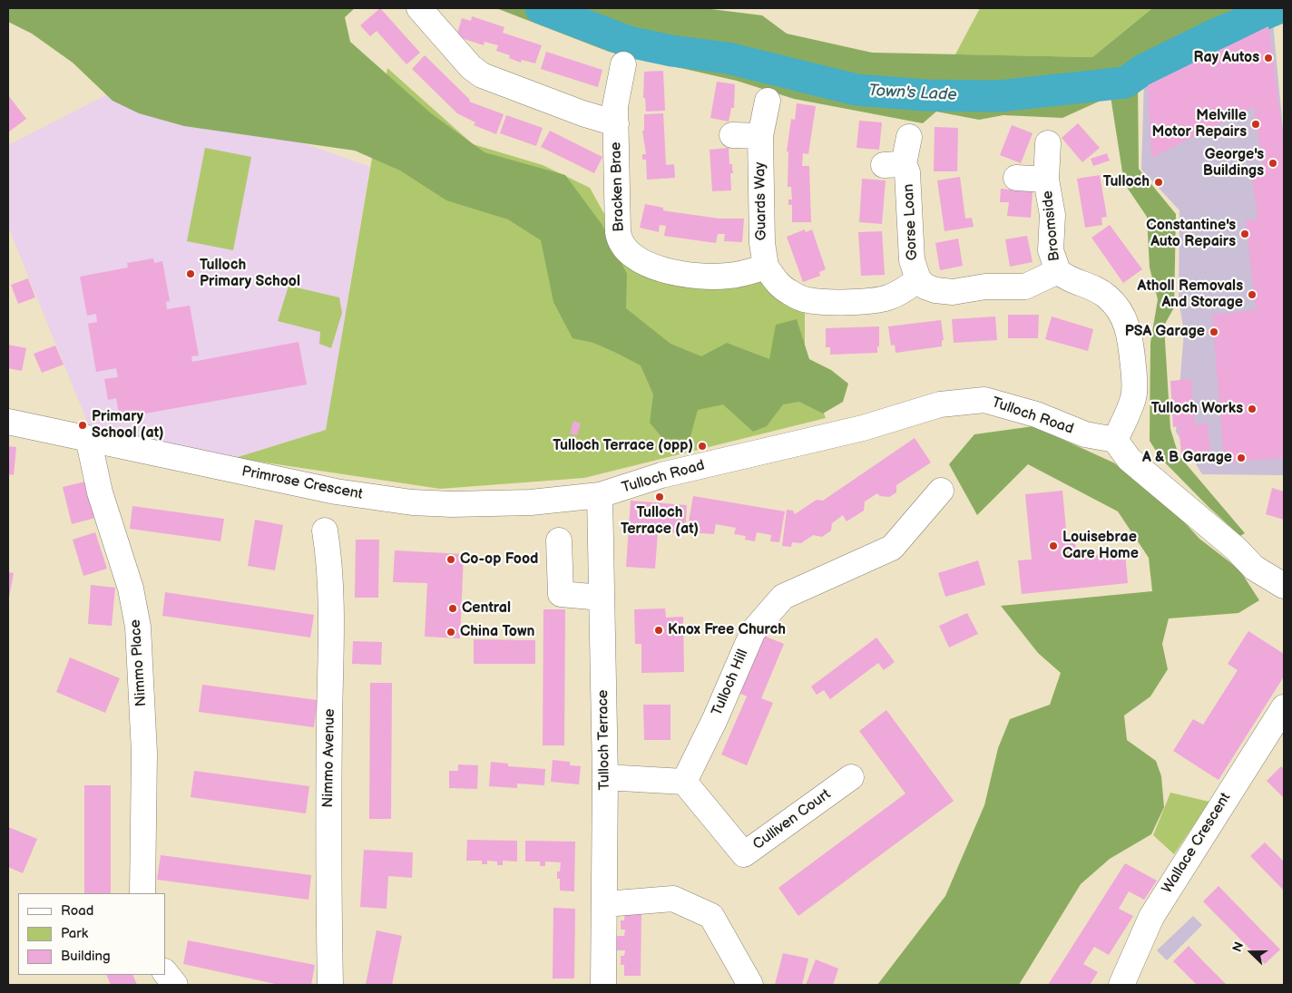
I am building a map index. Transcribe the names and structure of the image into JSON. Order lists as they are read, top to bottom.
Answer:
{
  "streets": {
    "street": [
      "Bracken Brae",
      "Guards Way",
      "Gorse Loan",
      "Broomside",
      "Tulloch Road",
      "Primrose Crescent",
      "Nimmo Place",
      "Tulloch Hill",
      "Tulloch Terrace",
      "Nimmo Avenue",
      "Culliven Court",
      "Wallace Crescent"
    ]
  },
  "crossings": [
    ["Bracken Brae", "Guards Way"],
    ["Tulloch Road", "Primrose Crescent"],
    ["Tulloch Road", "Tulloch Terrace"],
    ["Primrose Crescent", "Nimmo Place"],
    ["Primrose Crescent", "Tulloch Terrace"],
    ["Tulloch Hill", "Culliven Court"]
  ],
  "water": ["Town's Lade"],
  "places": [
    "Ray Autos",
    "Melville Motor Repairs",
    "George's Buildings",
    "Tulloch",
    "Constantine's Auto Repairs",
    "Tulloch Primary School",
    "Atholl Removals And Storage",
    "PSA Garage",
    "Tulloch Works",
    "Primary School (at)",
    "Tulloch Terrace (opp)",
    "A & B Garage",
    "Tulloch Terrace (at)",
    "Louisebrae Care Home",
    "Co-op Food",
    "Central",
    "Knox Free Church",
    "China Town"
  ],
  "legend": ["Road", "Park", "Building"],
  "north": "left"
}
